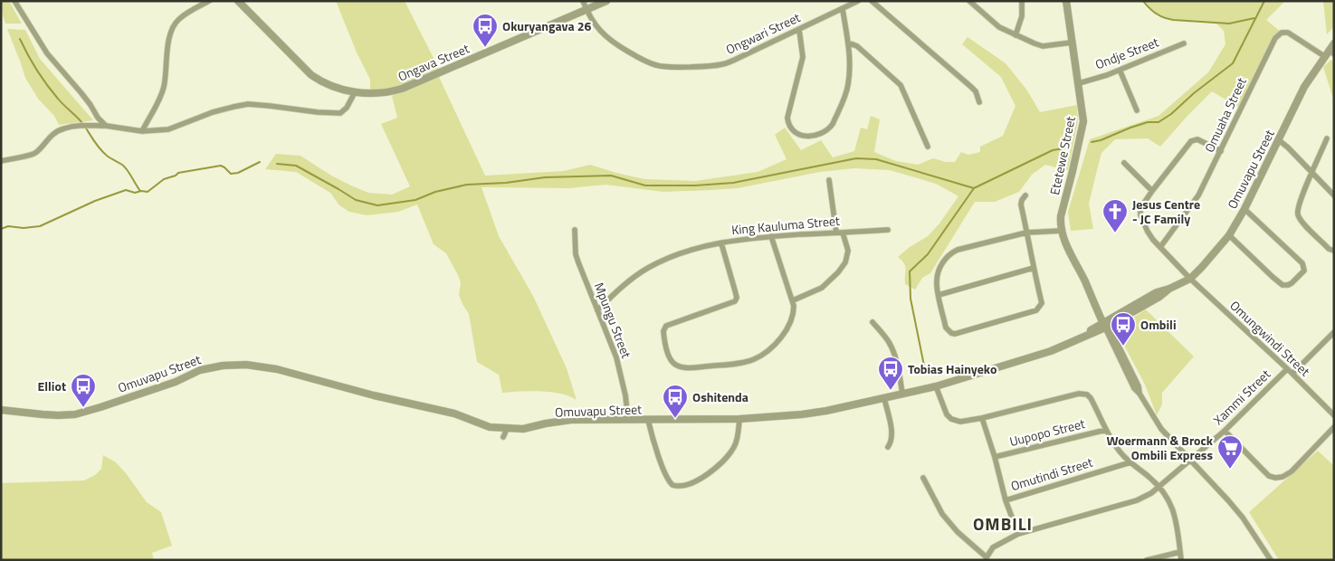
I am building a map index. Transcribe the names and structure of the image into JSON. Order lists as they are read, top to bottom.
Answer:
{
  "streets": {
    "street": [
      "Ongwari Street",
      "Ondje Street",
      "Ongava Street",
      "Omuaha Street",
      "Etetewe Street",
      "Omuvapu Street",
      "King Kauluma Street",
      "Mpungu Street",
      "Omungwindi Street",
      "Xammi Street",
      "Uupopo Street",
      "Omutindi Street"
    ]
  },
  "crossings": [
    ["Ongwari Street", "Ongava Street"],
    ["Ondje Street", "Etetewe Street"],
    ["Omuaha Street", "Omuvapu Street"],
    ["Omuaha Street", "Omungwindi Street"],
    ["Etetewe Street", "Omuvapu Street"],
    ["Etetewe Street", "Xammi Street"],
    ["Omuvapu Street", "Mpungu Street"],
    ["Omuvapu Street", "Omungwindi Street"],
    ["King Kauluma Street", "Mpungu Street"],
    ["Omungwindi Street", "Xammi Street"]
  ],
  "districts": ["OMBILI"],
  "places": {
    "bus stop": [
      "Okuryangava 26",
      "Ombili",
      "Tobias Hainyeko",
      "Elliot",
      "Oshitenda"
    ],
    "church": ["Jesus Centre - JC Family"],
    "supermarket": ["Woermann & Brock Ombili Express"]
  }
}
